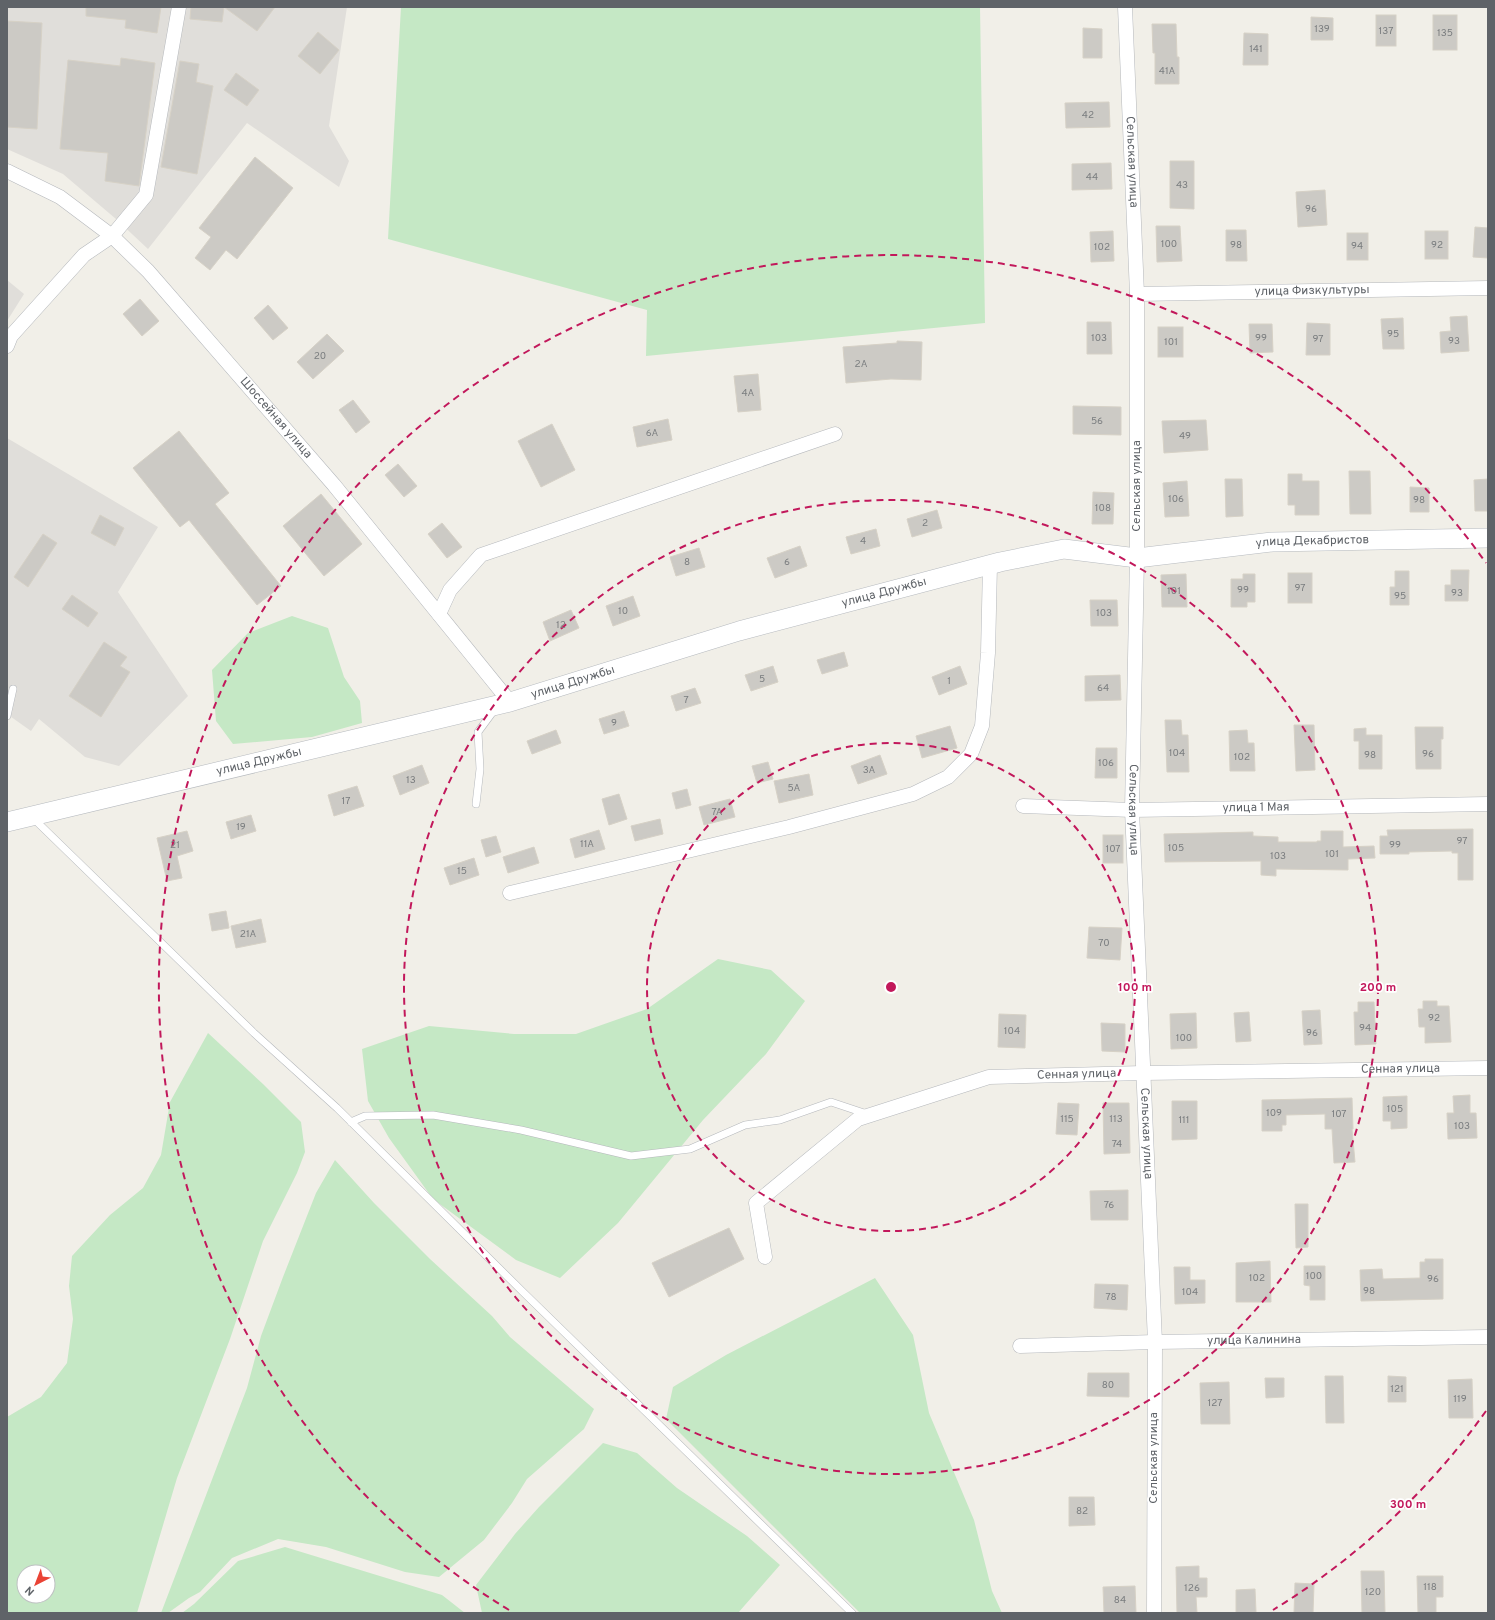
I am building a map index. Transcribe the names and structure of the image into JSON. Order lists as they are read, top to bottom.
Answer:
{
  "streets": {
    "street": [
      "Сельская улица",
      "улица Физкультуры",
      "Шоссейная улица",
      "улица Декабристов",
      "улица Дружбы",
      "улица 1 Мая",
      "Сенная улица",
      "улица Калинина"
    ]
  },
  "crossings": [
    ["Сельская улица", "улица Физкультуры"],
    ["Сельская улица", "улица Декабристов"],
    ["Сельская улица", "улица Дружбы"],
    ["Сельская улица", "улица 1 Мая"],
    ["Сельская улица", "Сенная улица"],
    ["Сельская улица", "улица Калинина"],
    ["Шоссейная улица", "улица Дружбы"],
    ["улица Декабристов", "улица Дружбы"]
  ],
  "house_numbers": [
    "139",
    "137",
    "135",
    "141",
    "41А",
    "42",
    "44",
    "43",
    "96",
    "100",
    "98",
    "92",
    "94",
    "102",
    "95",
    "103",
    "99",
    "97",
    "93",
    "101",
    "20",
    "2А",
    "4А",
    "56",
    "6А",
    "49",
    "106",
    "98",
    "108",
    "2",
    "4",
    "8",
    "6",
    "97",
    "99",
    "101",
    "93",
    "95",
    "10",
    "103",
    "12",
    "5",
    "1",
    "64",
    "7",
    "9",
    "104",
    "96",
    "98",
    "102",
    "106",
    "3А",
    "13",
    "5А",
    "17",
    "7А",
    "19",
    "97",
    "11А",
    "21",
    "99",
    "105",
    "107",
    "101",
    "103",
    "15",
    "21А",
    "70",
    "92",
    "94",
    "104",
    "96",
    "100",
    "105",
    "109",
    "107",
    "115",
    "113",
    "111",
    "103",
    "74",
    "76",
    "100",
    "102",
    "96",
    "98",
    "104",
    "78",
    "80",
    "121",
    "119",
    "127",
    "82",
    "118",
    "126",
    "120",
    "84"
  ],
  "north": "bottom left",
  "rings": ["100 m", "200 m", "300 m"]
}
